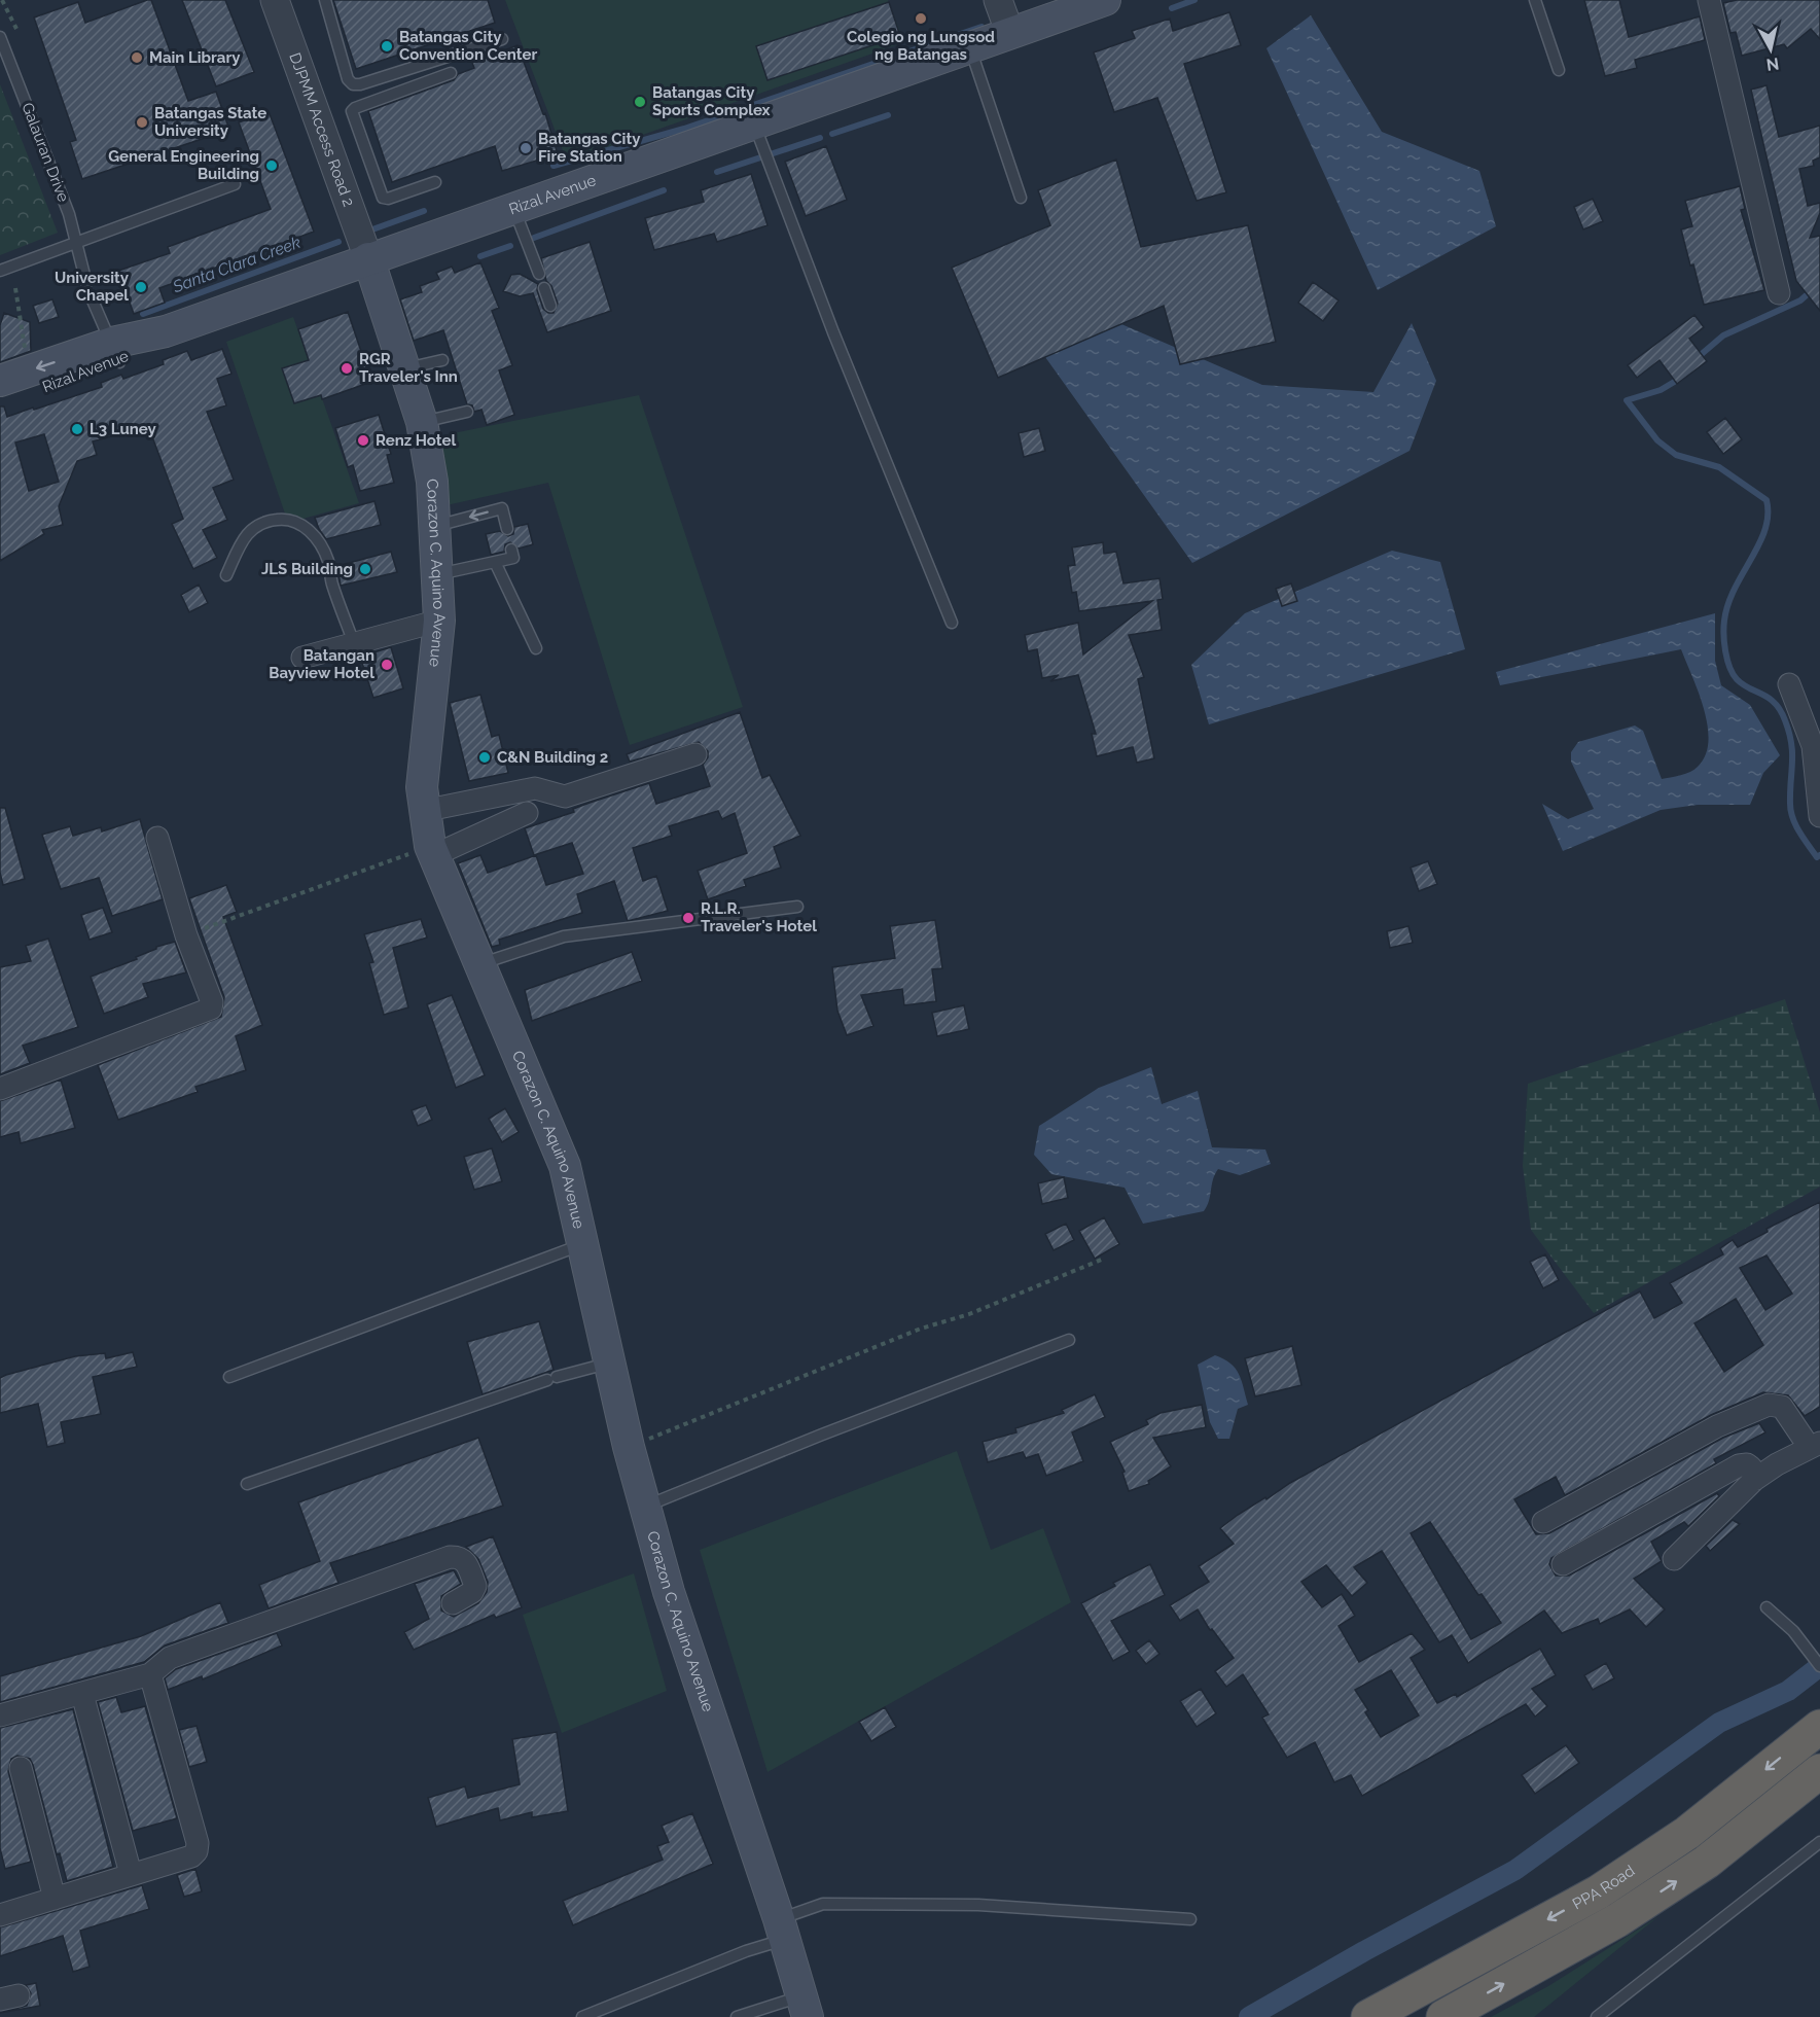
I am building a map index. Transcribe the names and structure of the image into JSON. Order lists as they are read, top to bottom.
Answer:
{
  "streets": {
    "highway": ["PPA Road"],
    "main road": ["Rizal Avenue", "Corazon C. Aquino Avenue"],
    "street": ["DJPMM Access Road 2"],
    "lane": ["Galauran Drive"]
  },
  "crossings": [
    ["DJPMM Access Road 2", "Rizal Avenue"],
    ["DJPMM Access Road 2", "Corazon C. Aquino Avenue"],
    ["Rizal Avenue", "Corazon C. Aquino Avenue"]
  ],
  "water": ["Santa Clara Creek"],
  "places": [
    "Colegio ng Lungsod ng Batangas",
    "Batangas City Convention Center",
    "Main Library",
    "Batangas City Sports Complex",
    "Batangas State University",
    "Batangas City Fire Station",
    "General Engineering Building",
    "University Chapel",
    "RGR Traveler's Inn",
    "L3 Luney",
    "Renz Hotel",
    "JLS Building",
    "Batangan Bayview Hotel",
    "C&N Building 2",
    "R.L.R. Traveler's Hotel"
  ],
  "north": "bottom"
}
